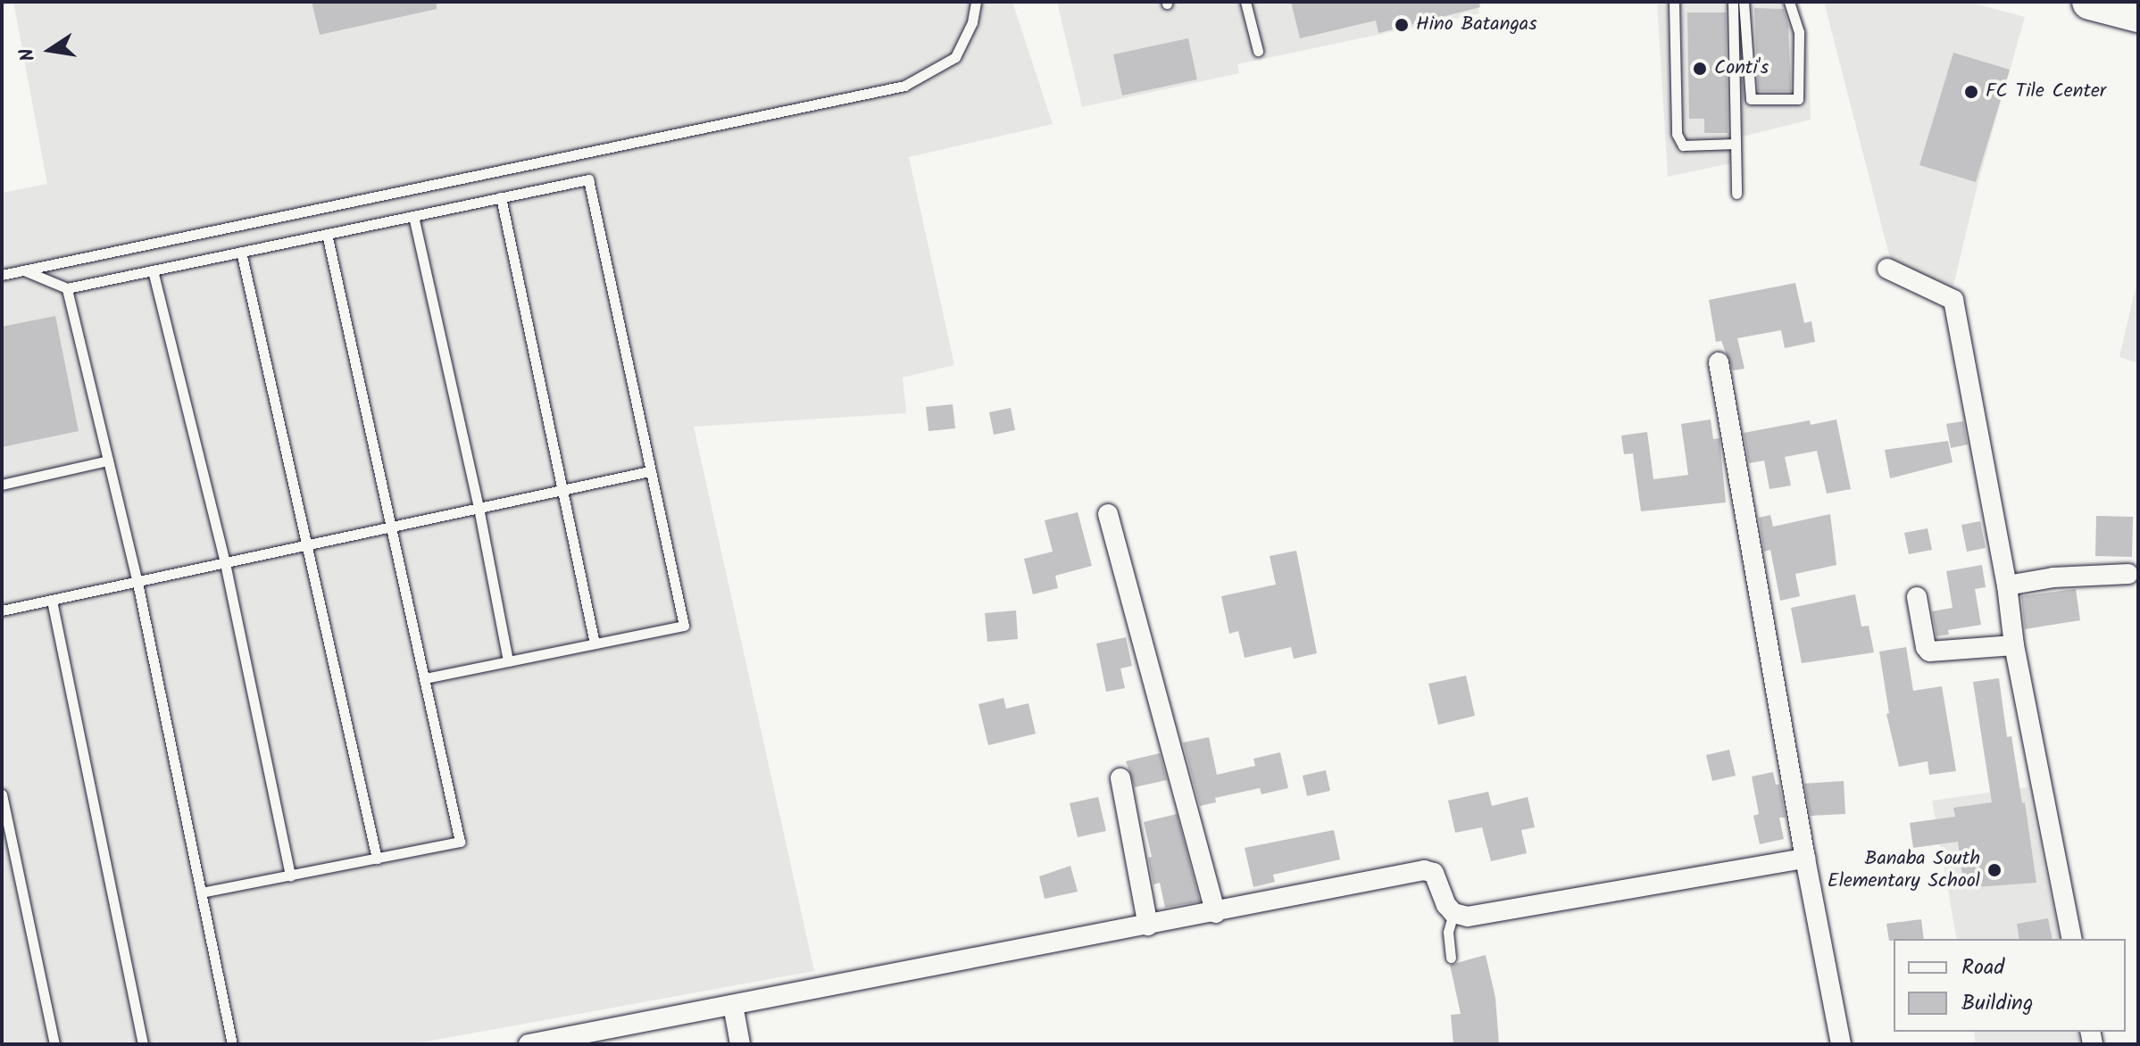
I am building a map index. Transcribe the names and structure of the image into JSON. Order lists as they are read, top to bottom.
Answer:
{
  "places": [
    "Hino Batangas",
    "Conti's",
    "FC Tile Center",
    "Banaba South Elementary School"
  ],
  "legend": ["Road", "Building"],
  "north": "left"
}
